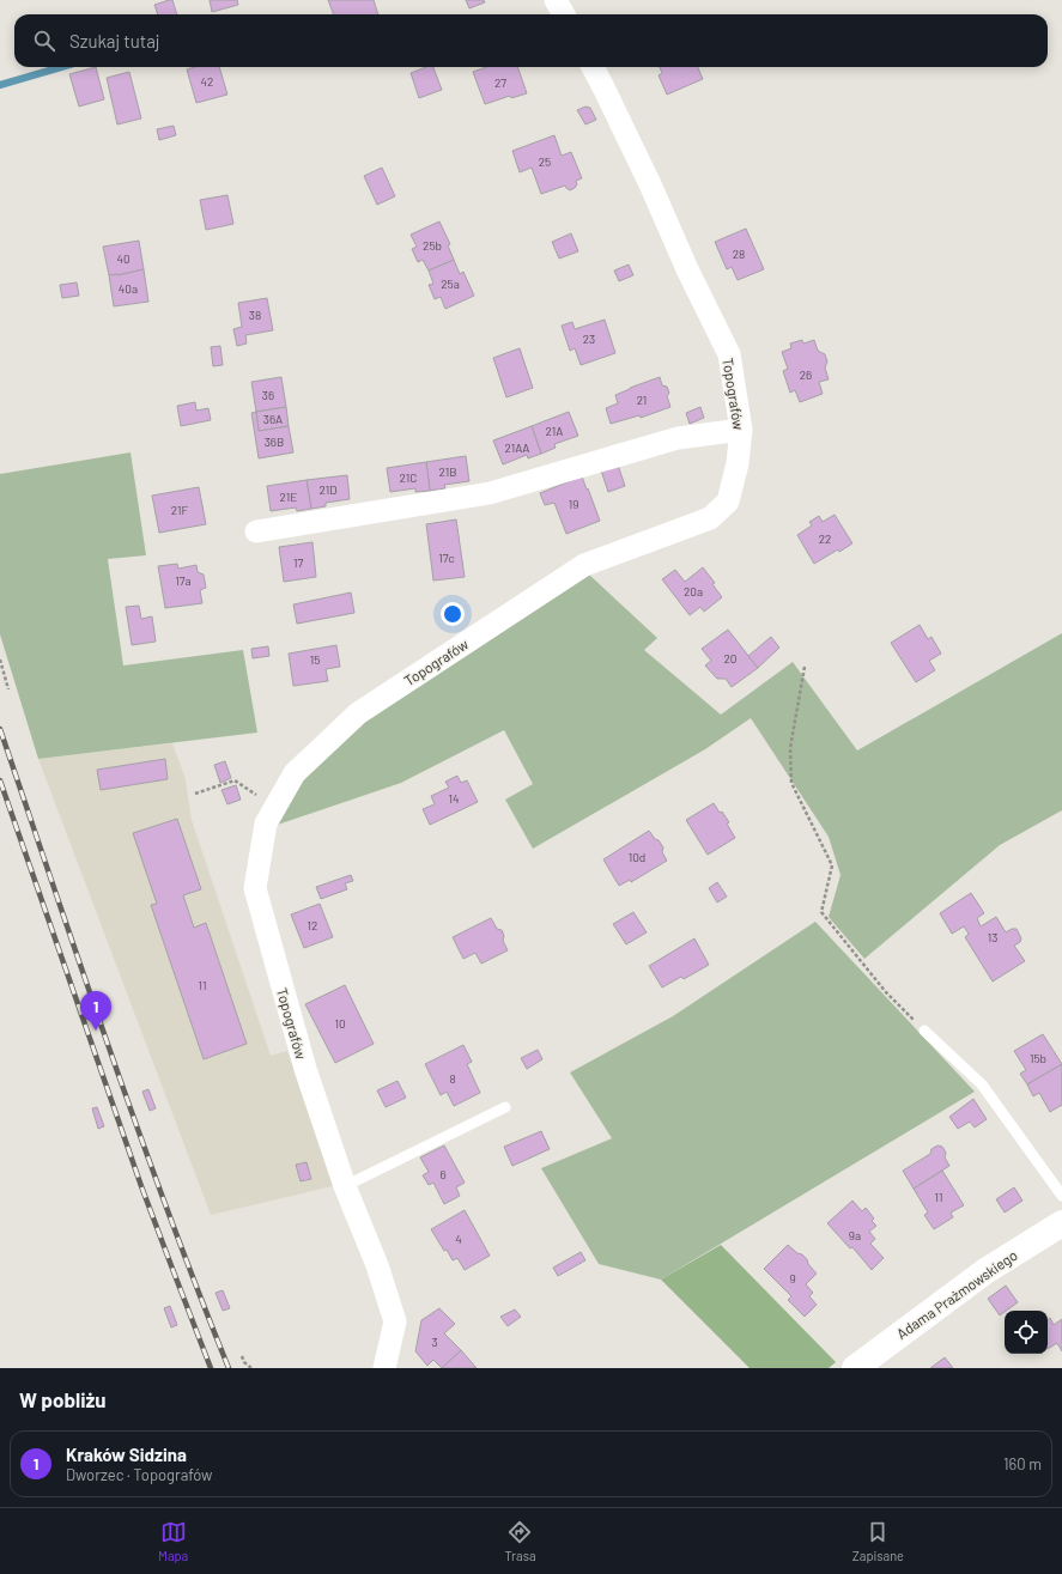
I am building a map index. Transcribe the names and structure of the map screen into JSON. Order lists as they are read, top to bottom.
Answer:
{
  "streets": {
    "street": ["Topografów", "Adama Prażmowskiego"]
  },
  "house_numbers": [
    "42",
    "27",
    "25",
    "25b",
    "28",
    "40",
    "25a",
    "40a",
    "38",
    "23",
    "26",
    "36",
    "21",
    "36A",
    "21A",
    "36B",
    "21AA",
    "21B",
    "21C",
    "21D",
    "21E",
    "19",
    "21F",
    "22",
    "17c",
    "17",
    "17a",
    "20a",
    "20",
    "15",
    "14",
    "10d",
    "12",
    "13",
    "11",
    "10",
    "15b",
    "8",
    "6",
    "11",
    "9a",
    "4",
    "9",
    "3"
  ],
  "page": {
    "search": "Szukaj tutaj",
    "pins": "1",
    "heading": "W pobliżu",
    "list": [
      {
        "mark": "1",
        "name": "Kraków Sidzina",
        "note": "Dworzec · Topografów",
        "value": "160 m"
      }
    ],
    "nav": ["Mapa", "Trasa", "Zapisane"]
  }
}
